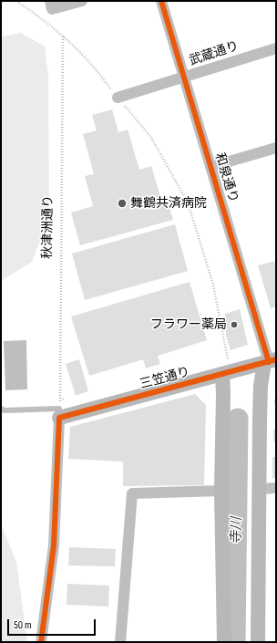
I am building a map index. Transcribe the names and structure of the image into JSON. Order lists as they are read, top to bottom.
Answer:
{
  "streets": {
    "street": ["武蔵通り", "和泉通り", "三笠通り"],
    "path": ["秋津洲通り"]
  },
  "crossings": [
    ["武蔵通り", "和泉通り"],
    ["和泉通り", "三笠通り"],
    ["秋津洲通り", "三笠通り"]
  ],
  "water": ["寺川"],
  "places": ["舞鶴共済病院", "フラワー薬局"],
  "scale_bar": "50 m"
}
